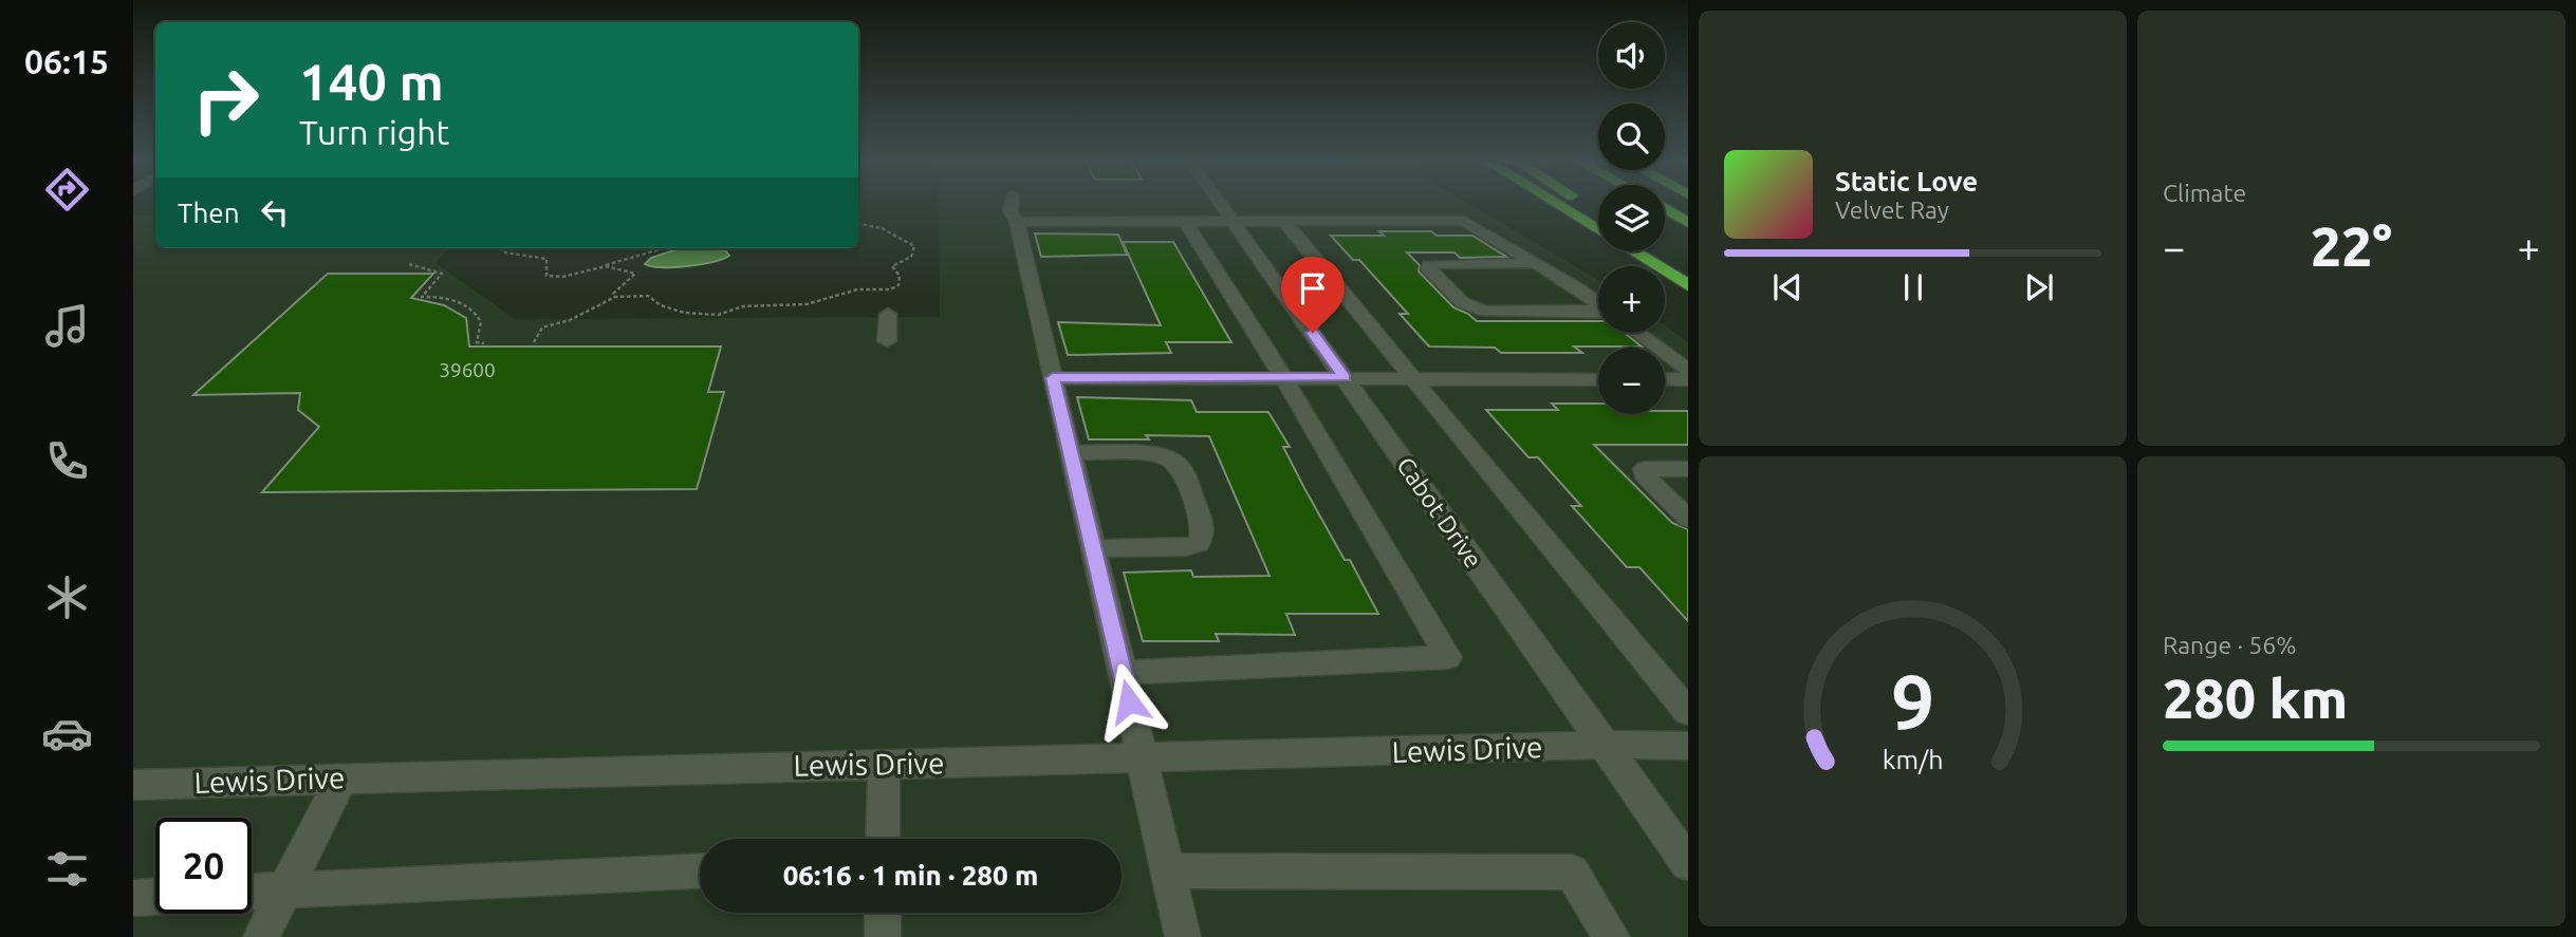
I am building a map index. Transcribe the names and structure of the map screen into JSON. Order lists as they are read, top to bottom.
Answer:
{
  "streets": {
    "street": ["Cabot Drive", "Lewis Drive"]
  },
  "crossings": [
    ["Cabot Drive", "Lewis Drive"]
  ],
  "house_numbers": ["39600"],
  "page": {
    "tabs": "06:15",
    "tile": [
      "Climate",
      ["Range · 56%", "280 km"]
    ],
    "map_buttons": ["+", "−"],
    "turn": ["140 m", "Turn right"],
    "song": ["Static Love", "Velvet Ray"],
    "then": "Then",
    "heat": ["−", "22°", "+"],
    "limit": "20",
    "trip": "06:16 · 1 min · 280 m",
    "gauge": ["9", "km/h"]
  }
}
